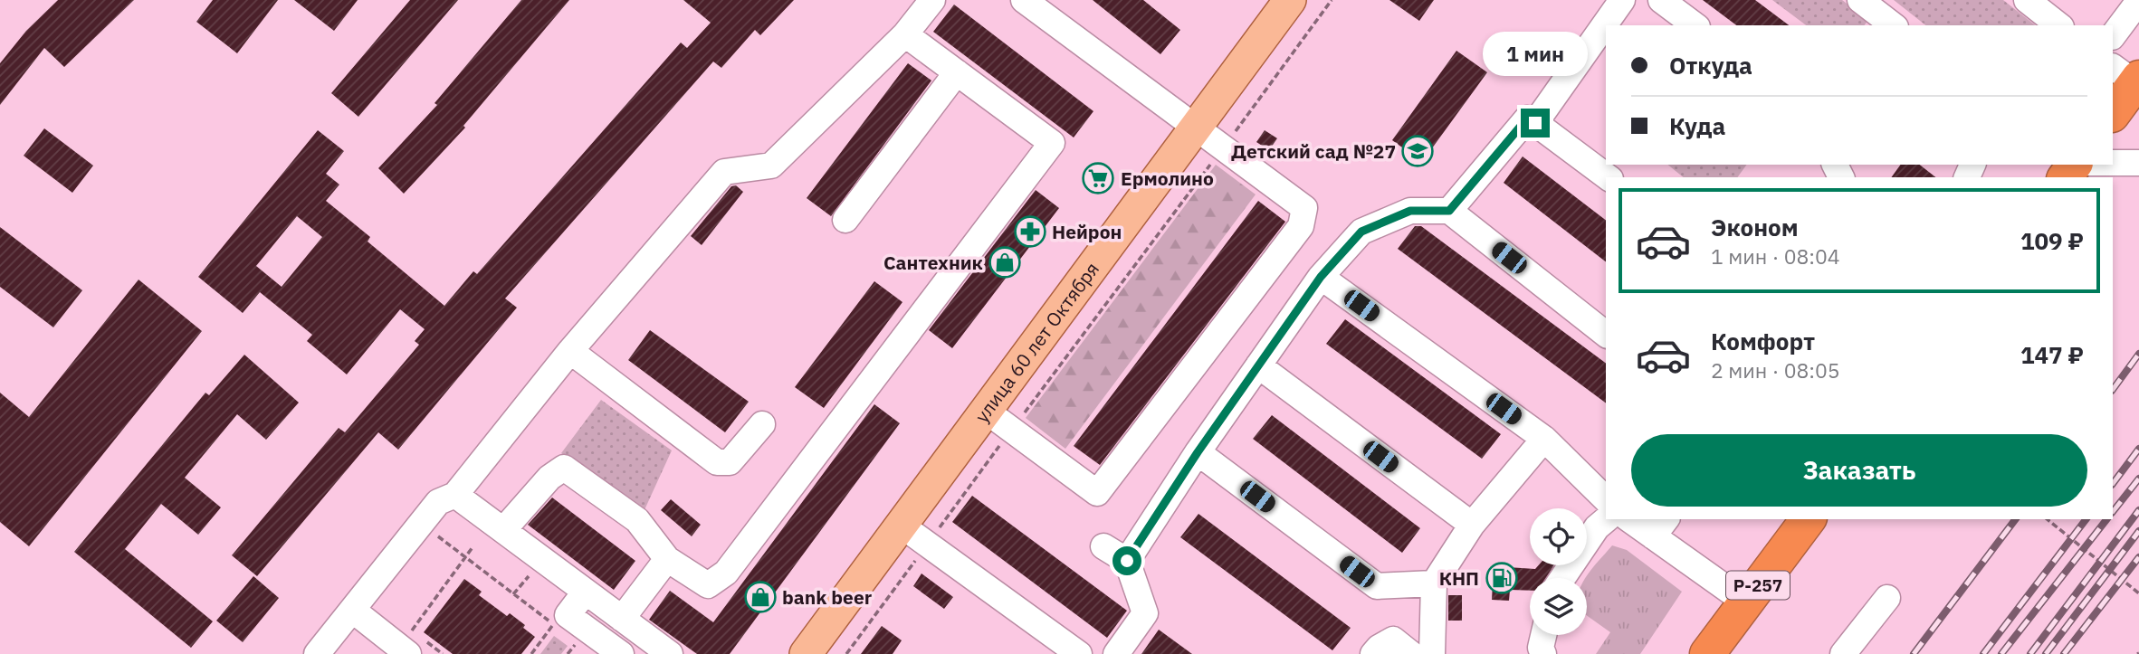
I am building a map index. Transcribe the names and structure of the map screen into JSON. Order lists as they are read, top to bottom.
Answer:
{
  "streets": {
    "highway": ["Р-257"],
    "main road": ["улица 60 лет Октября"]
  },
  "places": {
    "school or university": ["Детский сад №27"],
    "supermarket": ["Ермолино"],
    "pharmacy": ["Нейрон"],
    "shop": ["Сантехник", "bank beer"],
    "fuel station": ["КНП"]
  },
  "page": {
    "banner": ["Откуда", "Куда"],
    "bubble": "1 мин",
    "list": [
      {
        "name": "Эконом",
        "note": "1 мин · 08:04",
        "value": "109 ₽"
      },
      {
        "name": "Комфорт",
        "note": "2 мин · 08:05",
        "value": "147 ₽"
      }
    ],
    "buttons": "Заказать"
  }
}
